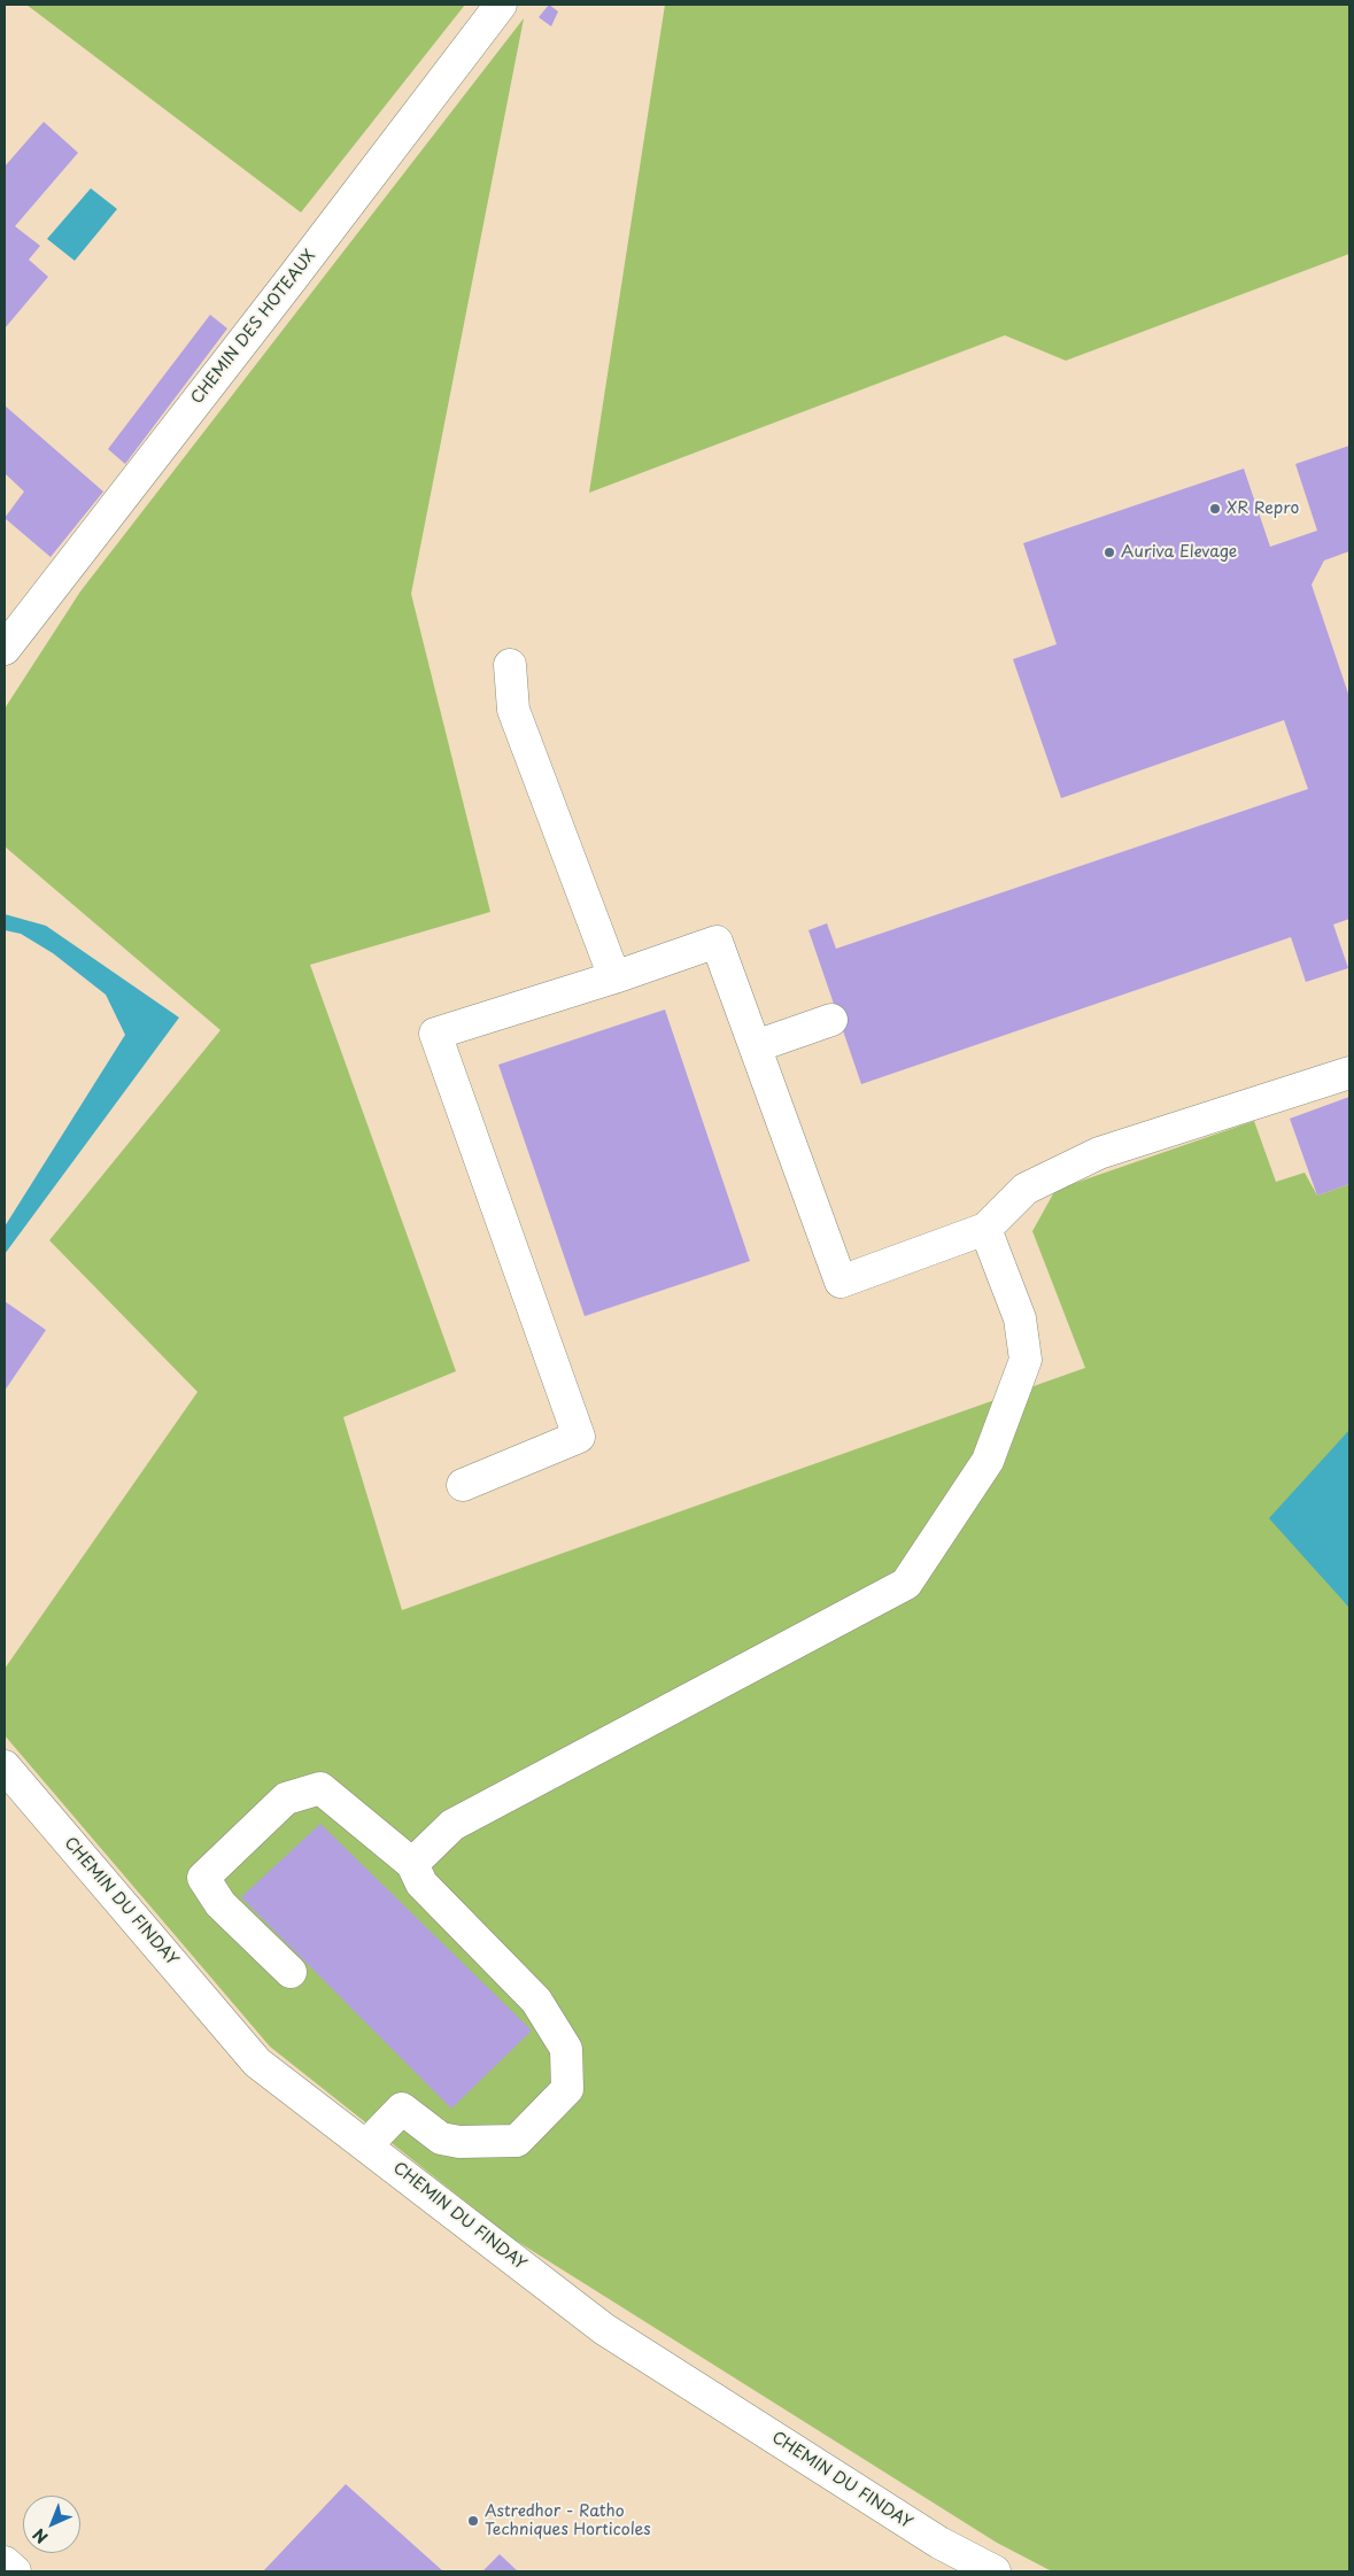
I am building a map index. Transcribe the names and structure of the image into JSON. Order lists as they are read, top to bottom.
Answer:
{
  "streets": {
    "street": ["CHEMIN DES HOTEAUX", "CHEMIN DU FINDAY"]
  },
  "places": ["XR Repro", "Auriva Elevage", "Astredhor - Ratho Techniques Horticoles"],
  "north": "bottom left"
}
